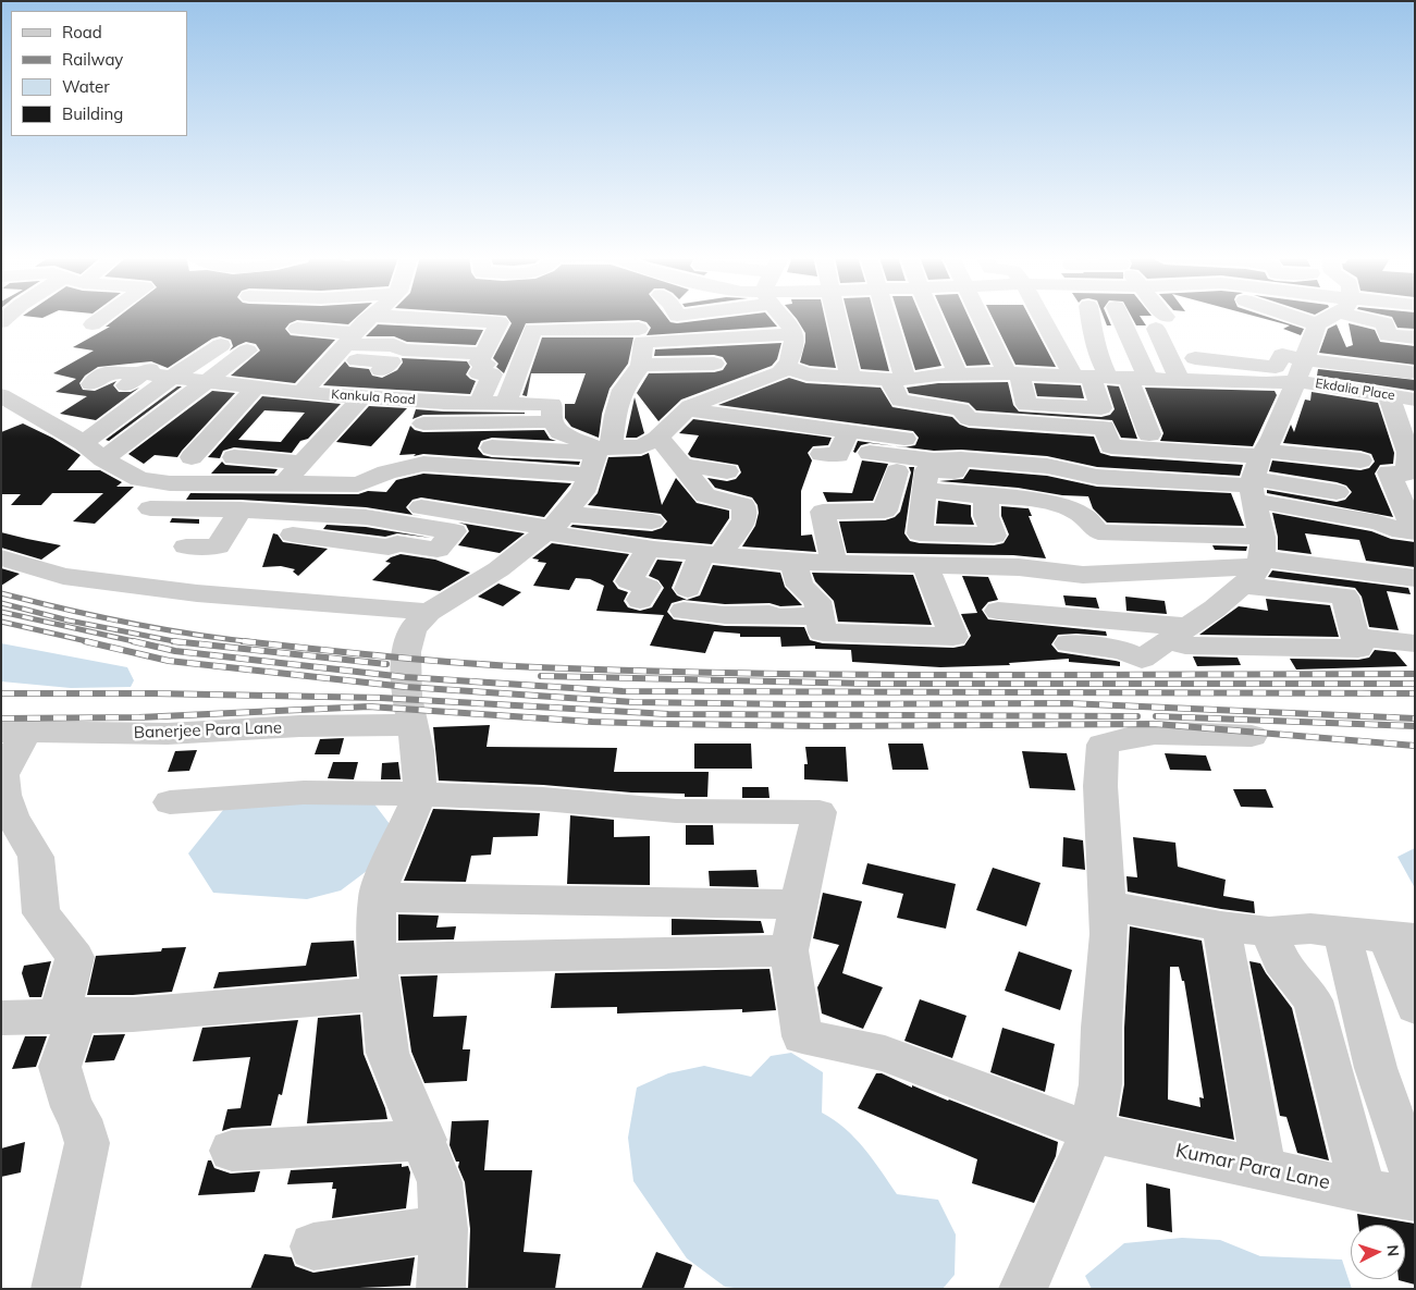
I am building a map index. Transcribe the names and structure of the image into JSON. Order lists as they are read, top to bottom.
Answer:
{
  "streets": {
    "street": [
      "Ekdalia Place",
      "Kankula Road",
      "Banerjee Para Lane",
      "Kumar Para Lane"
    ]
  },
  "legend": [
    "Road",
    "Railway",
    "Water",
    "Building"
  ],
  "north": "right"
}
